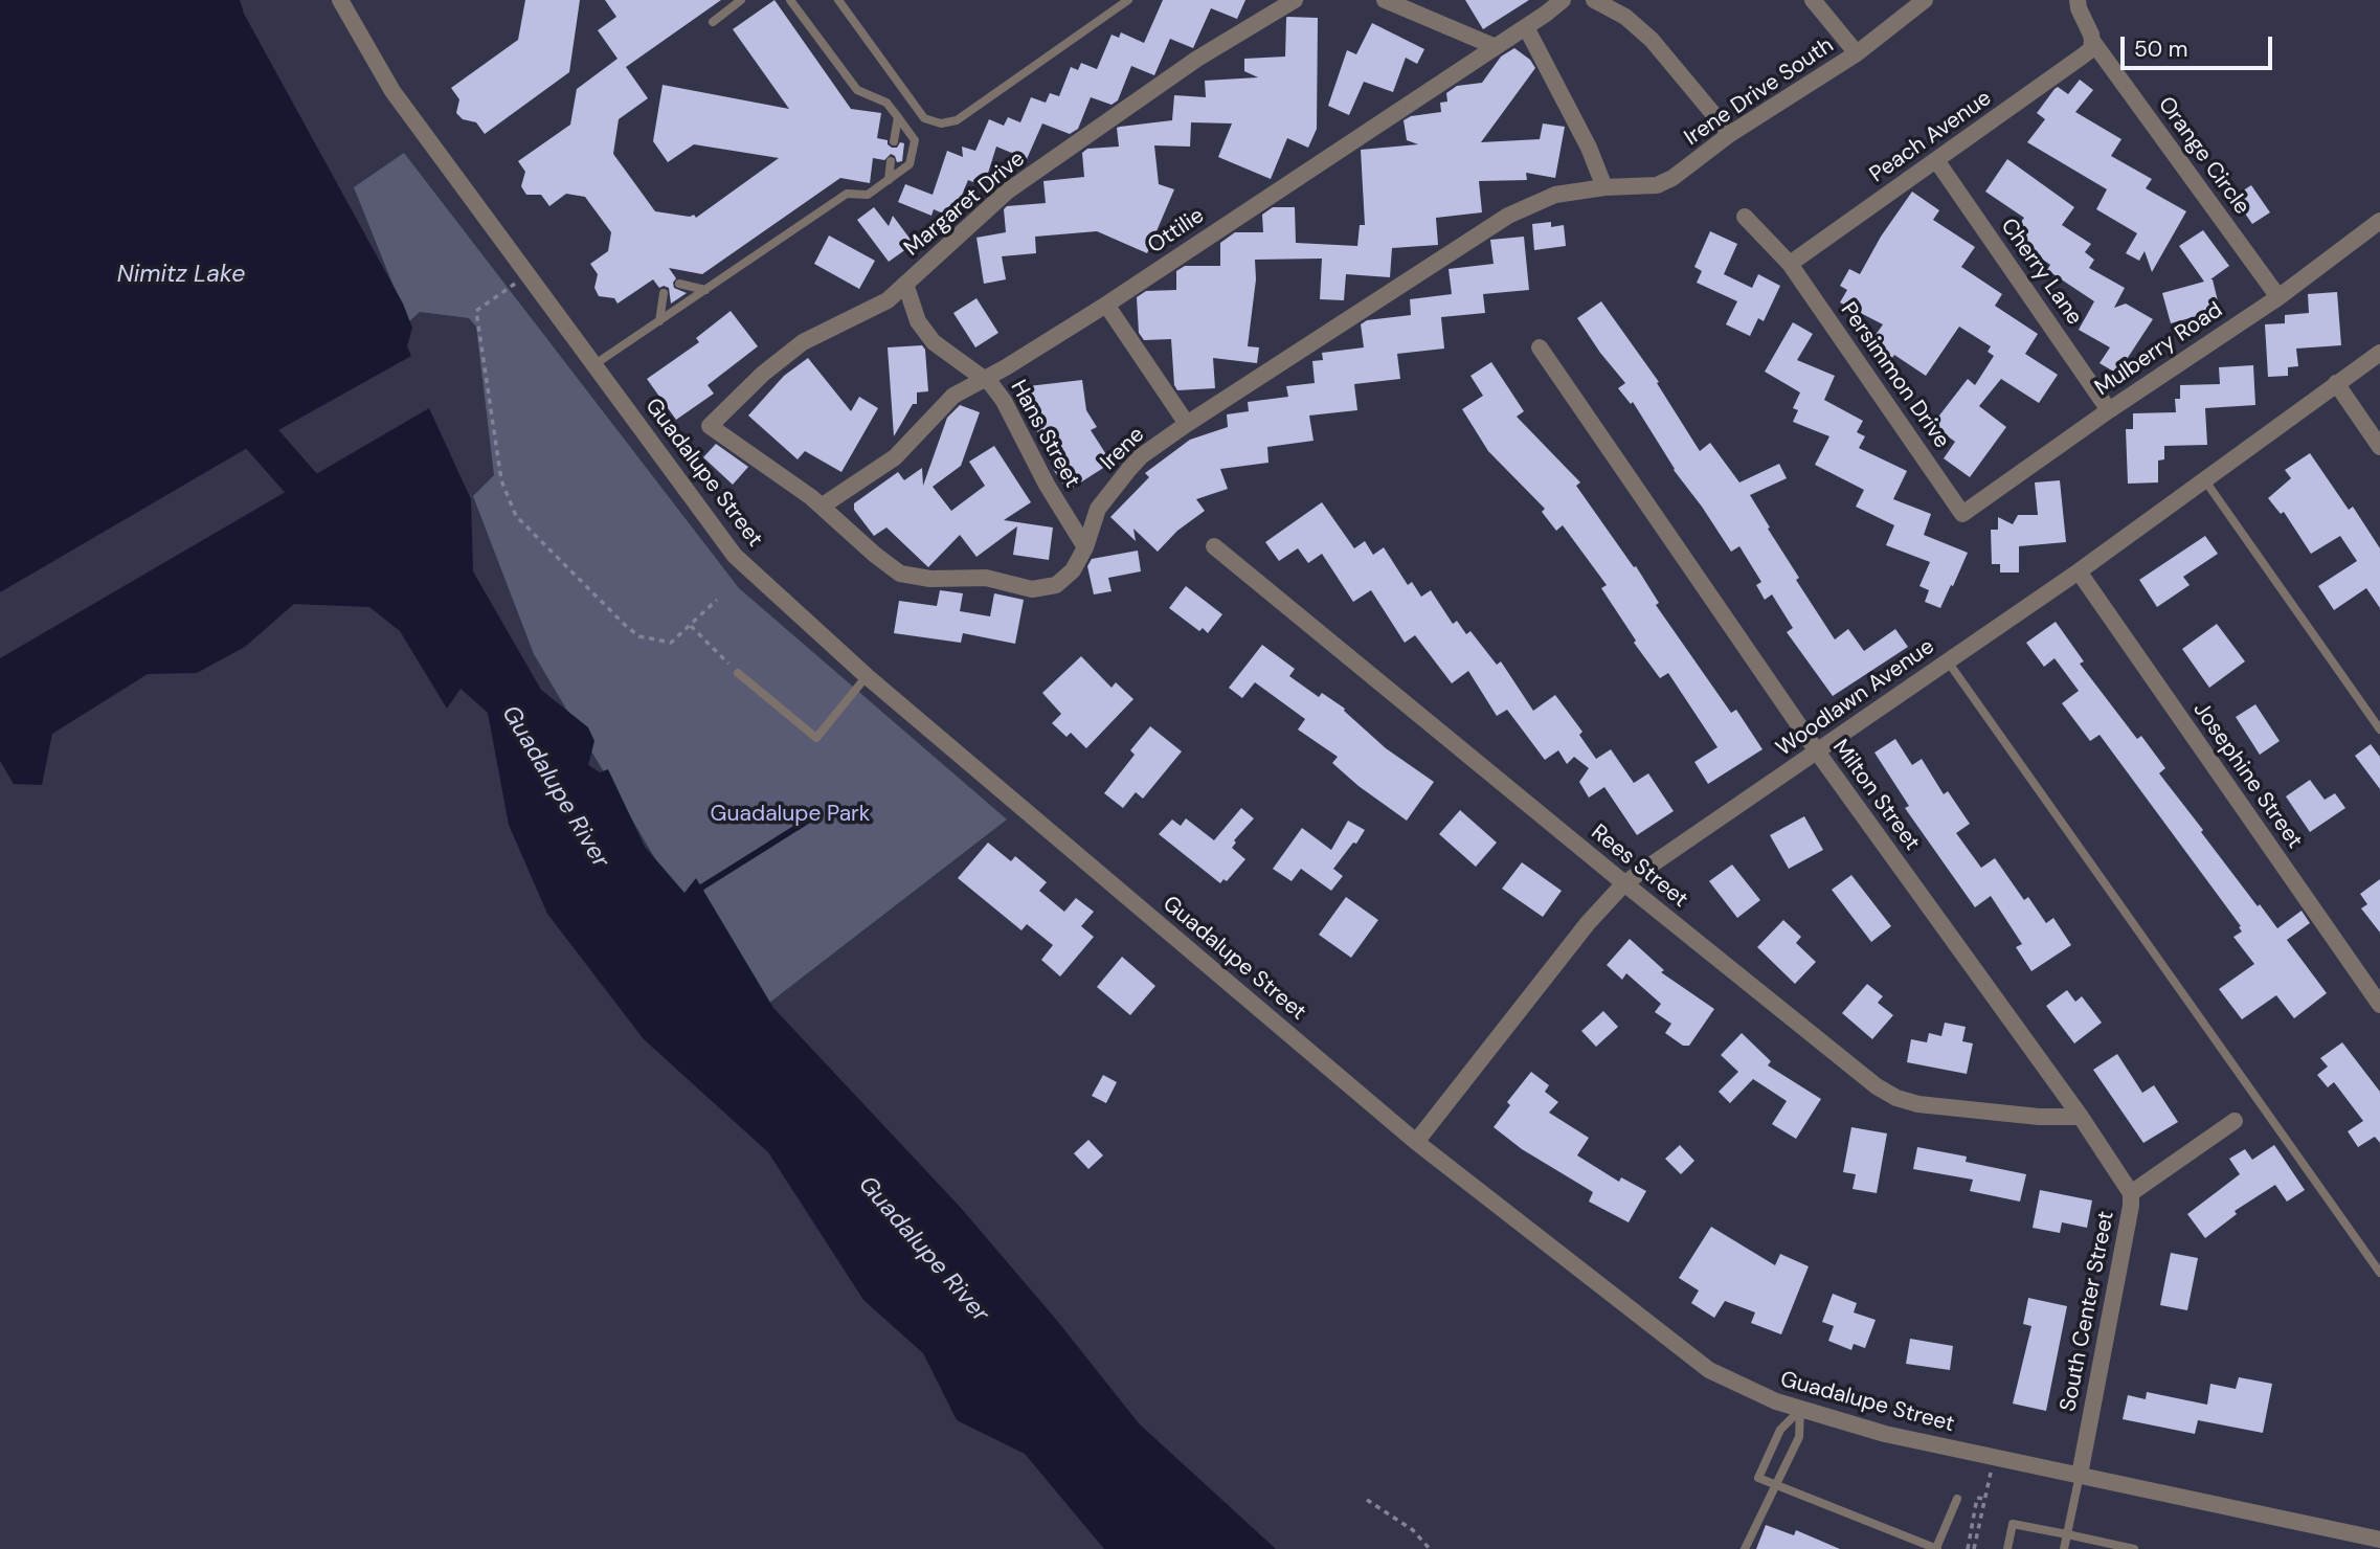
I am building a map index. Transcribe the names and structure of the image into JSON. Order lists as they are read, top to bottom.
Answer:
{
  "streets": {
    "street": [
      "Irene Drive South",
      "Peach Avenue",
      "Orange Circle",
      "Margaret Drive",
      "Ottilie",
      "Cherry Lane",
      "Mulberry Road",
      "Persimmon Drive",
      "Hans Street",
      "Irene",
      "Guadalupe Street",
      "Woodlawn Avenue",
      "Josephine Street",
      "Milton Street",
      "Rees Street",
      "South Center Street"
    ]
  },
  "crossings": [
    ["Irene Drive South", "Irene"],
    ["Peach Avenue", "Orange Circle"],
    ["Peach Avenue", "Cherry Lane"],
    ["Peach Avenue", "Persimmon Drive"],
    ["Orange Circle", "Mulberry Road"],
    ["Margaret Drive", "Hans Street"],
    ["Margaret Drive", "Irene"],
    ["Ottilie", "Hans Street"],
    ["Ottilie", "Irene"],
    ["Cherry Lane", "Mulberry Road"],
    ["Mulberry Road", "Persimmon Drive"],
    ["Hans Street", "Irene"],
    ["Guadalupe Street", "Woodlawn Avenue"],
    ["Guadalupe Street", "South Center Street"],
    ["Woodlawn Avenue", "Josephine Street"],
    ["Woodlawn Avenue", "Milton Street"],
    ["Woodlawn Avenue", "Rees Street"],
    ["Milton Street", "Rees Street"],
    ["Milton Street", "South Center Street"]
  ],
  "water": ["Nimitz Lake", "Guadalupe River"],
  "parks": ["Guadalupe Park"],
  "scale_bar": "50 m"
}
